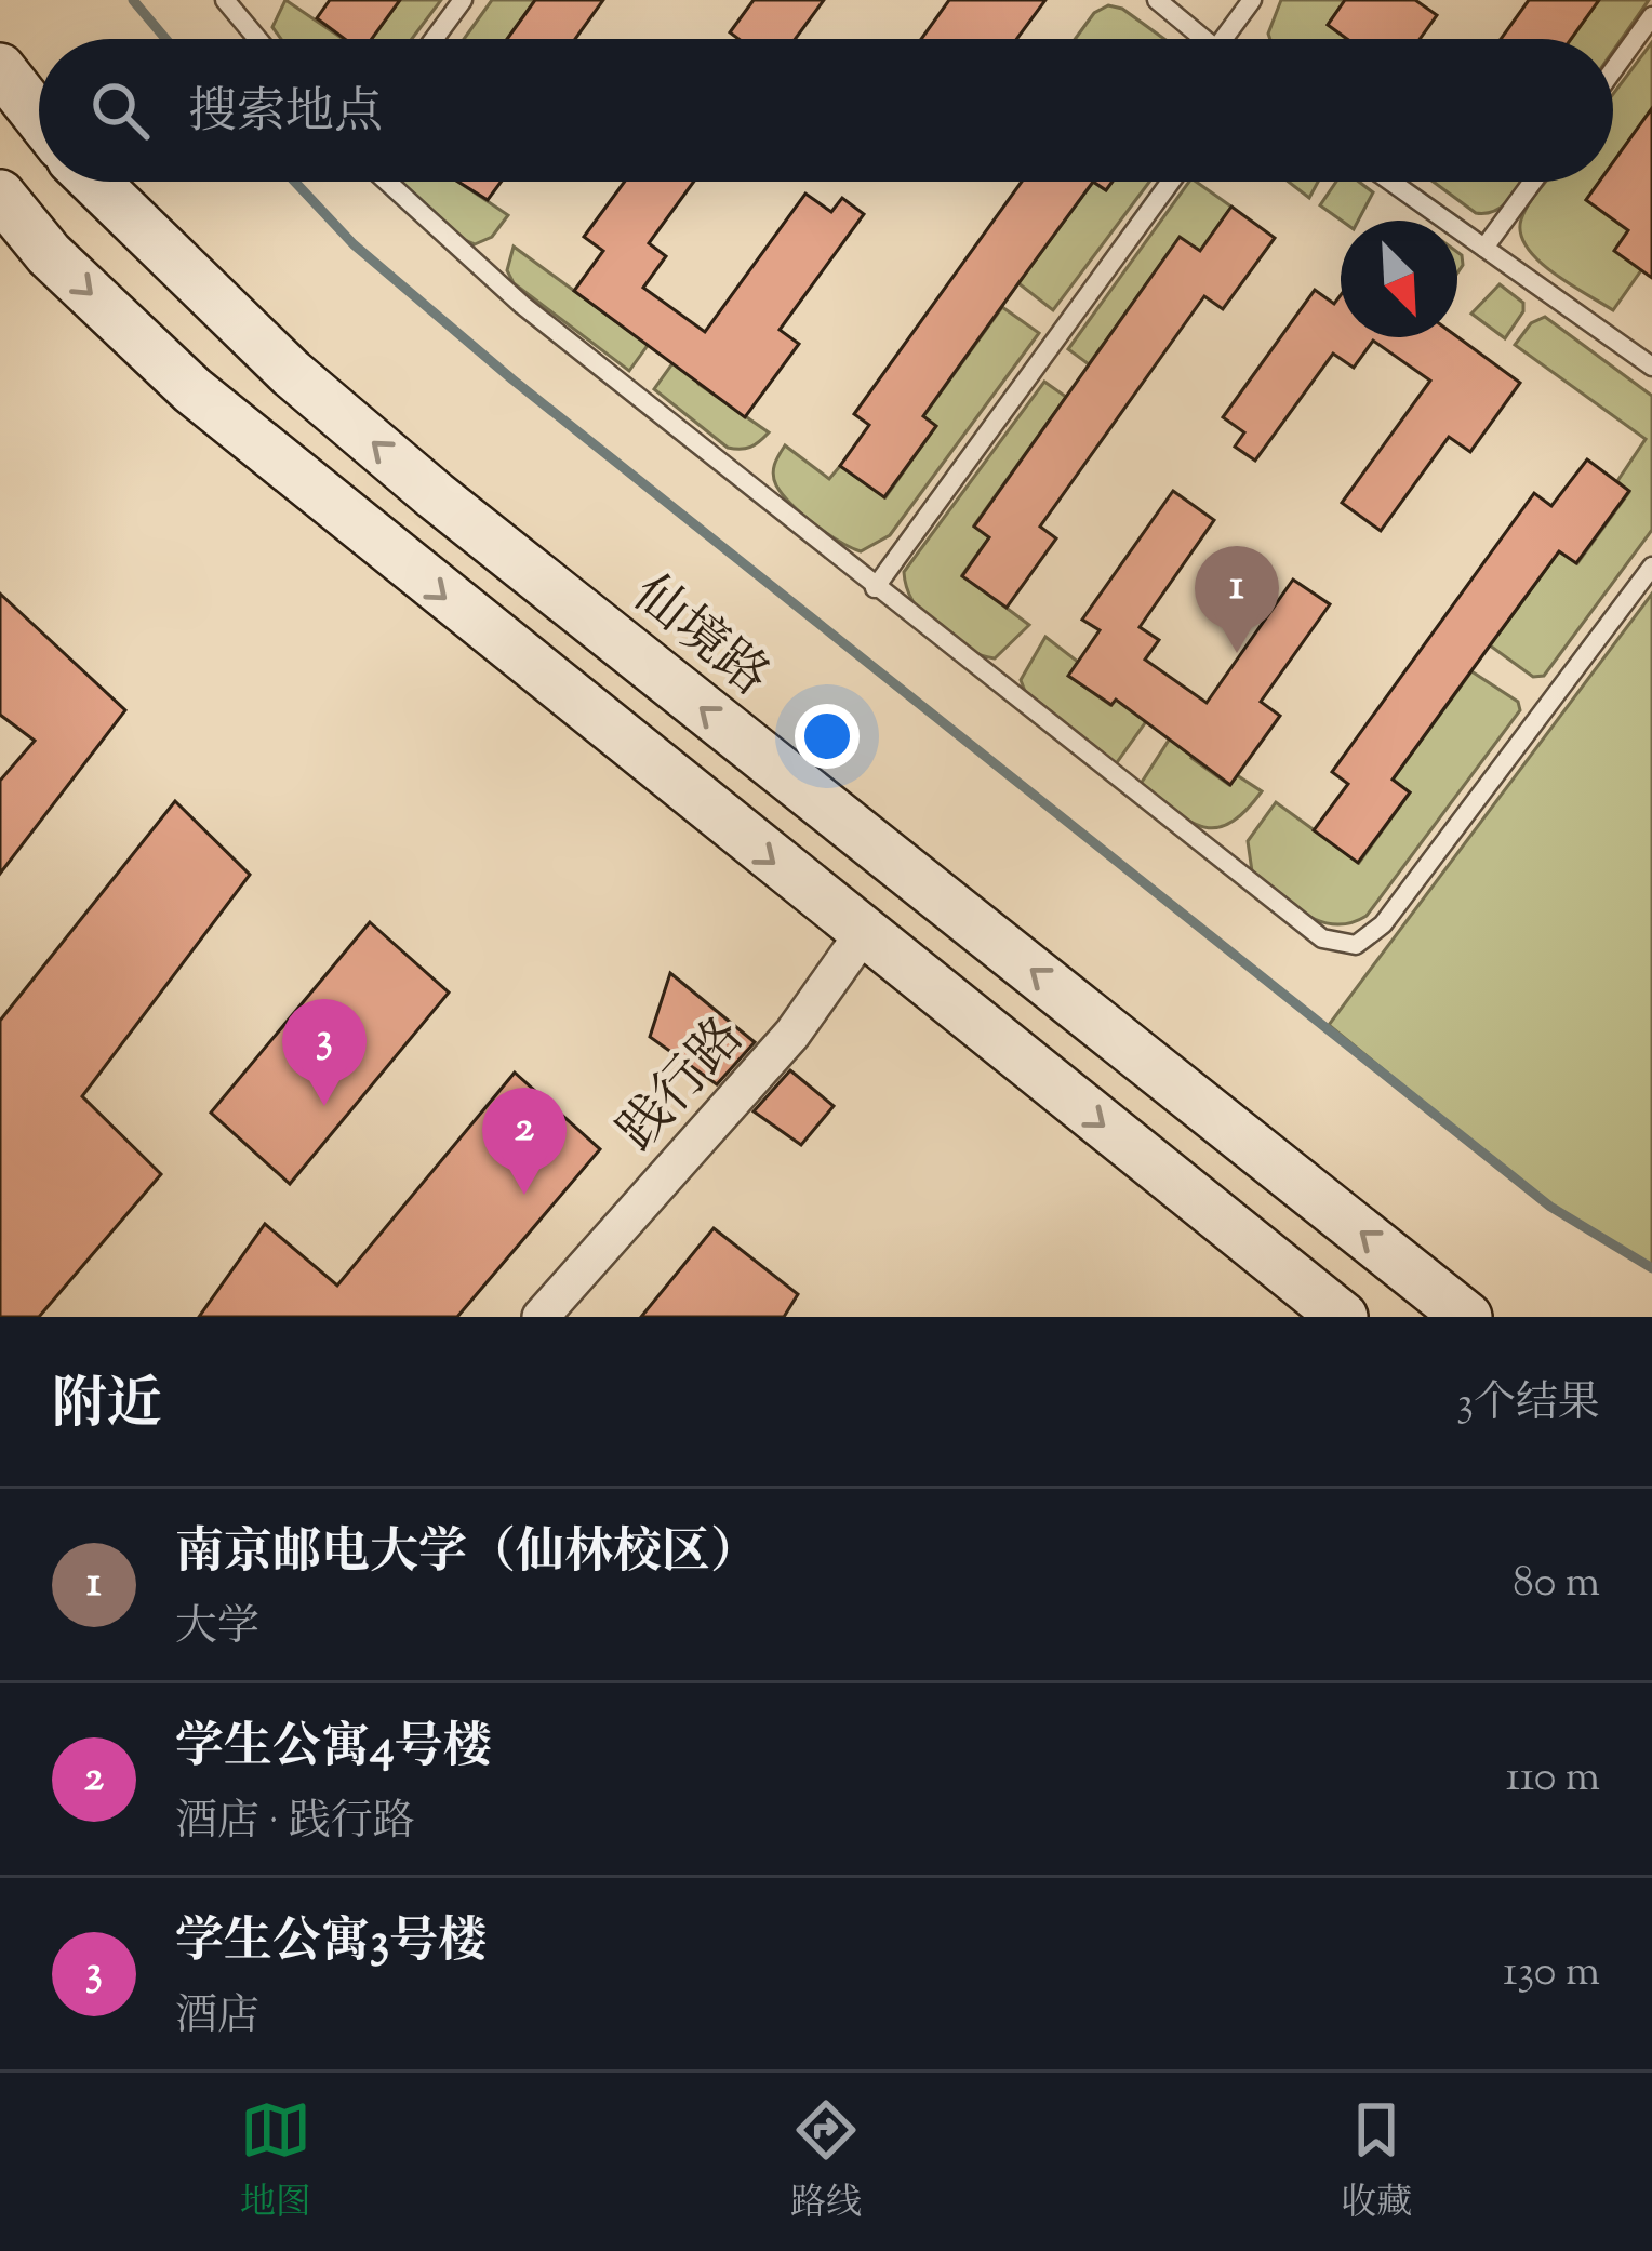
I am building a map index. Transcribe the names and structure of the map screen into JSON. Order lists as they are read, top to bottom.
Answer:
{
  "streets": {
    "main road": ["仙境路"],
    "street": ["践行路"]
  },
  "north": "bottom right",
  "page": {
    "search": "搜索地点",
    "pins": ["1", "3", "2"],
    "heading": ["附近", "3个结果"],
    "list": [
      {
        "mark": "1",
        "name": "南京邮电大学（仙林校区）",
        "note": "大学",
        "value": "80 m"
      },
      {
        "mark": "2",
        "name": "学生公寓4号楼",
        "note": "酒店 · 践行路",
        "value": "110 m"
      },
      {
        "mark": "3",
        "name": "学生公寓3号楼",
        "note": "酒店",
        "value": "130 m"
      }
    ],
    "nav": ["地图", "路线", "收藏"]
  }
}
